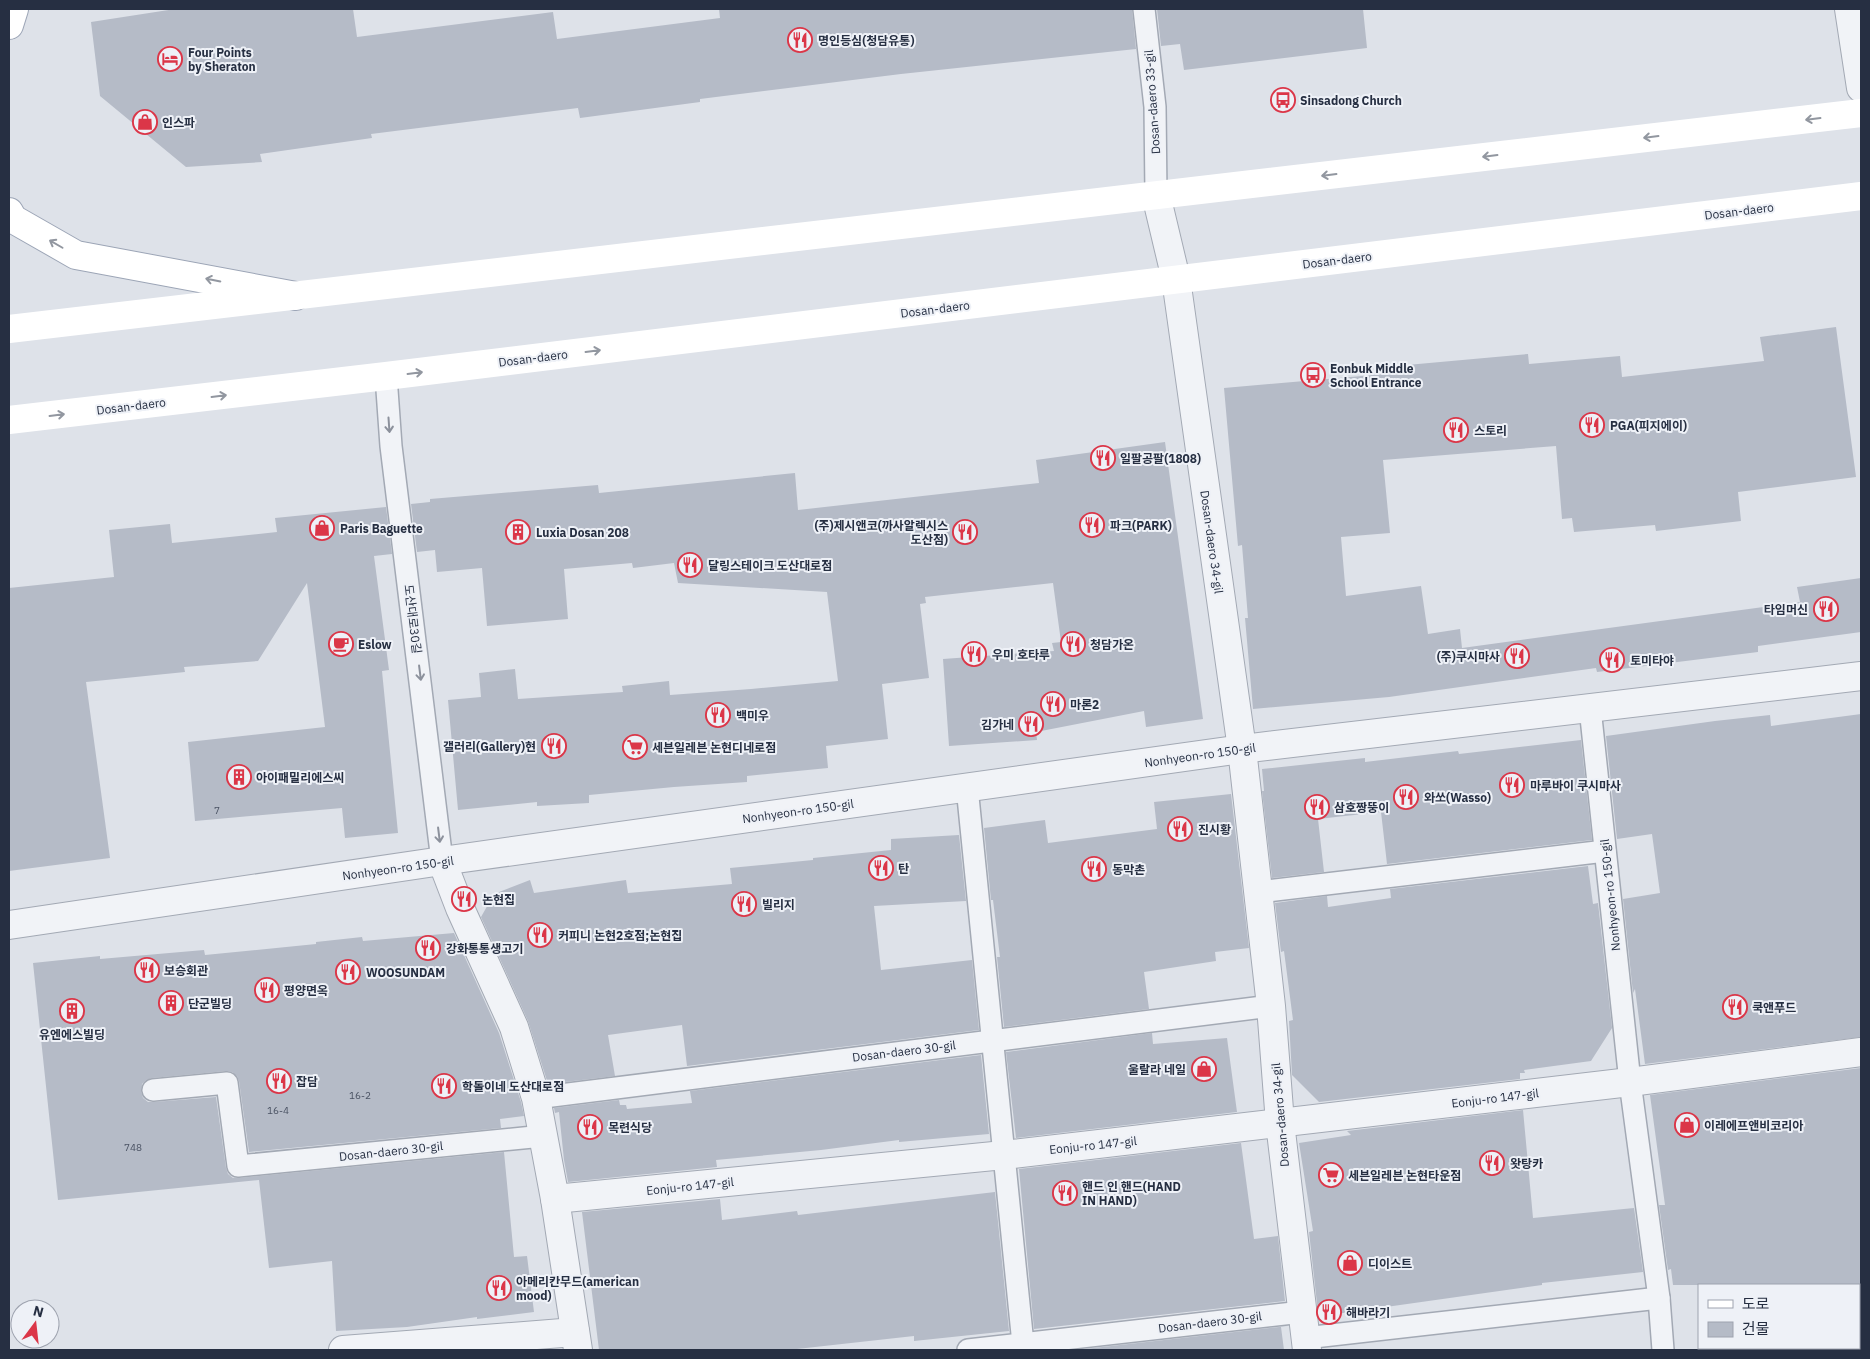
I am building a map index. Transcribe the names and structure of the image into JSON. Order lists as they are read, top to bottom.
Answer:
{
  "streets": {
    "main road": ["Dosan-daero"],
    "street": ["Dosan-daero 34-gil", "Nonhyeon-ro 150-gil", "Eonju-ro 147-gil"],
    "lane": ["Dosan-daero 33-gil", "도산대로30길", "Dosan-daero 30-gil"]
  },
  "crossings": [
    ["Dosan-daero 33-gil", "Dosan-daero 34-gil"],
    ["Dosan-daero", "Dosan-daero 34-gil"],
    ["Dosan-daero", "도산대로30길"],
    ["Dosan-daero 34-gil", "Nonhyeon-ro 150-gil"],
    ["Dosan-daero 34-gil", "Dosan-daero 30-gil"],
    ["Dosan-daero 34-gil", "Eonju-ro 147-gil"],
    ["도산대로30길", "Nonhyeon-ro 150-gil"],
    ["Nonhyeon-ro 150-gil", "Eonju-ro 147-gil"]
  ],
  "one_way": ["도산대로30길"],
  "places": {
    "restaurant": [
      "명인등심(청담유통)",
      "PGA(피지에이)",
      "스토리",
      "일팔공팔(1808)",
      "파크(PARK)",
      "(주)제시앤코(까사알렉시스 도산점)",
      "달링스테이크 도산대로점",
      "타임머신",
      "청담가온",
      "우미 호타루",
      "(주)쿠시마사",
      "토미타야",
      "마론2",
      "백미우",
      "김가네",
      "갤러리(Gallery)현",
      "마루바이 쿠시마사",
      "와쏘(Wasso)",
      "삼호짱뚱이",
      "진시황",
      "탄",
      "동막촌",
      "논현집",
      "빌리지",
      "커피니 논현2호점;논현집",
      "강화통통생고기",
      "보승회관",
      "WOOSUNDAM",
      "평양면옥",
      "쿡앤푸드",
      "잡담",
      "학돌이네 도산대로점",
      "목련식당",
      "왓탕카",
      "핸드 인 핸드(HAND IN HAND)",
      "아메리칸무드(american mood)",
      "해바라기"
    ],
    "hotel": ["Four Points by Sheraton"],
    "bus stop": ["Sinsadong Church", "Eonbuk Middle School Entrance"],
    "shop": [
      "인스파",
      "Paris Baguette",
      "울랄라 네일",
      "이레에프앤비코리아",
      "디이스트"
    ],
    "building": [
      "Luxia Dosan 208",
      "아이패밀리에스씨",
      "단군빌딩",
      "유엔에스빌딩"
    ],
    "cafe": ["Eslow"],
    "supermarket": ["세븐일레븐 논현디네로점", "세븐일레븐 논현타운점"]
  },
  "house_numbers": [
    "7",
    "16-2",
    "16-4",
    "748"
  ],
  "legend": ["도로", "건물"],
  "north": "top"
}
